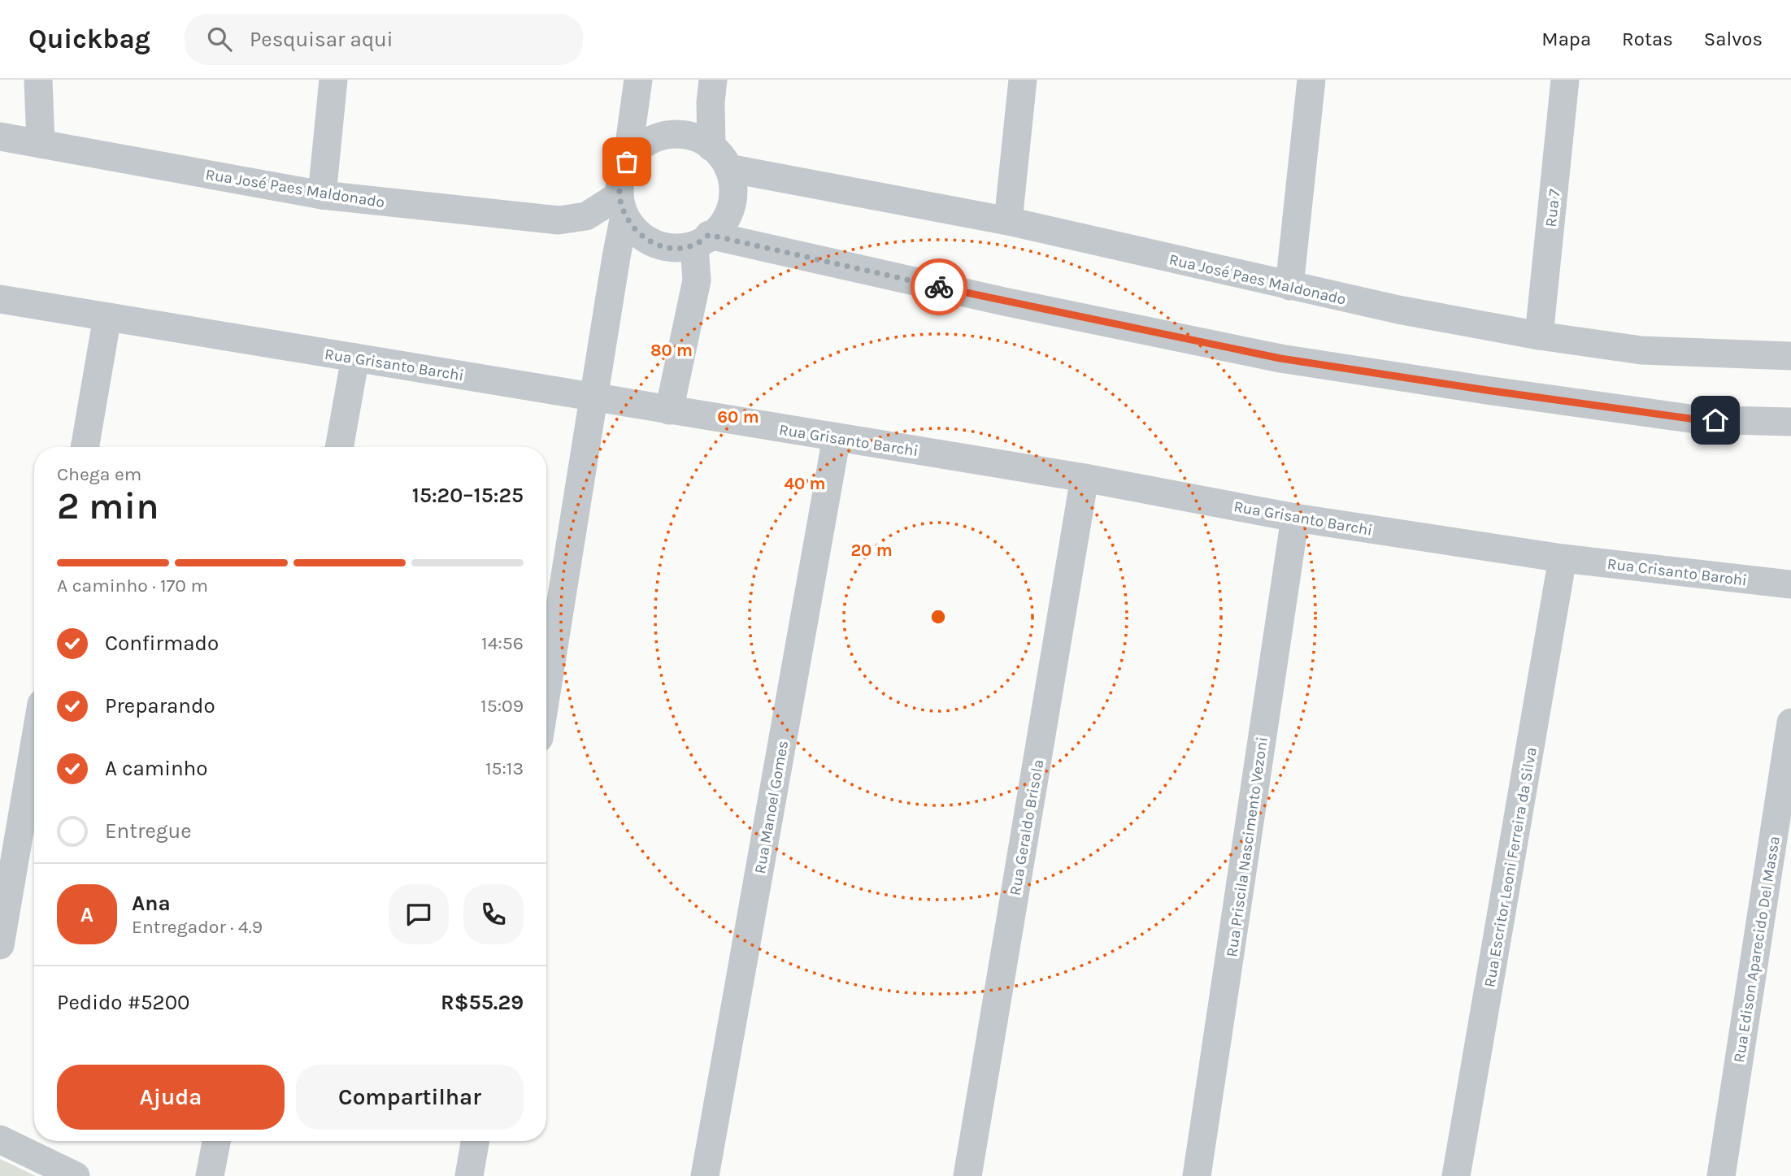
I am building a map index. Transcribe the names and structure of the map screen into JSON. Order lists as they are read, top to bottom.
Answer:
{
  "streets": {
    "street": [
      "Rua José Paes Maldonado",
      "Rua 7",
      "Rua Grisanto Barchi",
      "Rua Crisanto Barohi",
      "Rua Manoel Gomes",
      "Rua Geraldo Brisola",
      "Rua Priscila Nascimento Vezoni",
      "Rua Escritor Leoni Ferreira da Silva",
      "Rua Edison Aparecido Del Massa"
    ]
  },
  "crossings": [
    ["Rua José Paes Maldonado", "Rua 7"],
    ["Rua Grisanto Barchi", "Rua Crisanto Barohi"],
    ["Rua Grisanto Barchi", "Rua Manoel Gomes"],
    ["Rua Grisanto Barchi", "Rua Geraldo Brisola"],
    ["Rua Grisanto Barchi", "Rua Priscila Nascimento Vezoni"],
    ["Rua Grisanto Barchi", "Rua Escritor Leoni Ferreira da Silva"],
    ["Rua Crisanto Barohi", "Rua Escritor Leoni Ferreira da Silva"]
  ],
  "page": {
    "header": "Quickbag",
    "search": "Pesquisar aqui",
    "nav": ["Mapa", "Rotas", "Salvos"],
    "heading": ["2 min", "Chega em", "15:20–15:25"],
    "panel": [
      "Ana",
      "Entregador · 4.9",
      "Pedido #5200",
      "R$55.29"
    ],
    "bar": "A caminho · 170 m",
    "list": [
      ["Confirmado", "14:56"],
      ["Preparando", "15:09"],
      ["A caminho", "15:13"],
      "Entregue"
    ],
    "round": "A",
    "buttons": ["Ajuda", "Compartilhar"]
  },
  "rings": [
    "80 m",
    "60 m",
    "40 m",
    "20 m"
  ]
}
